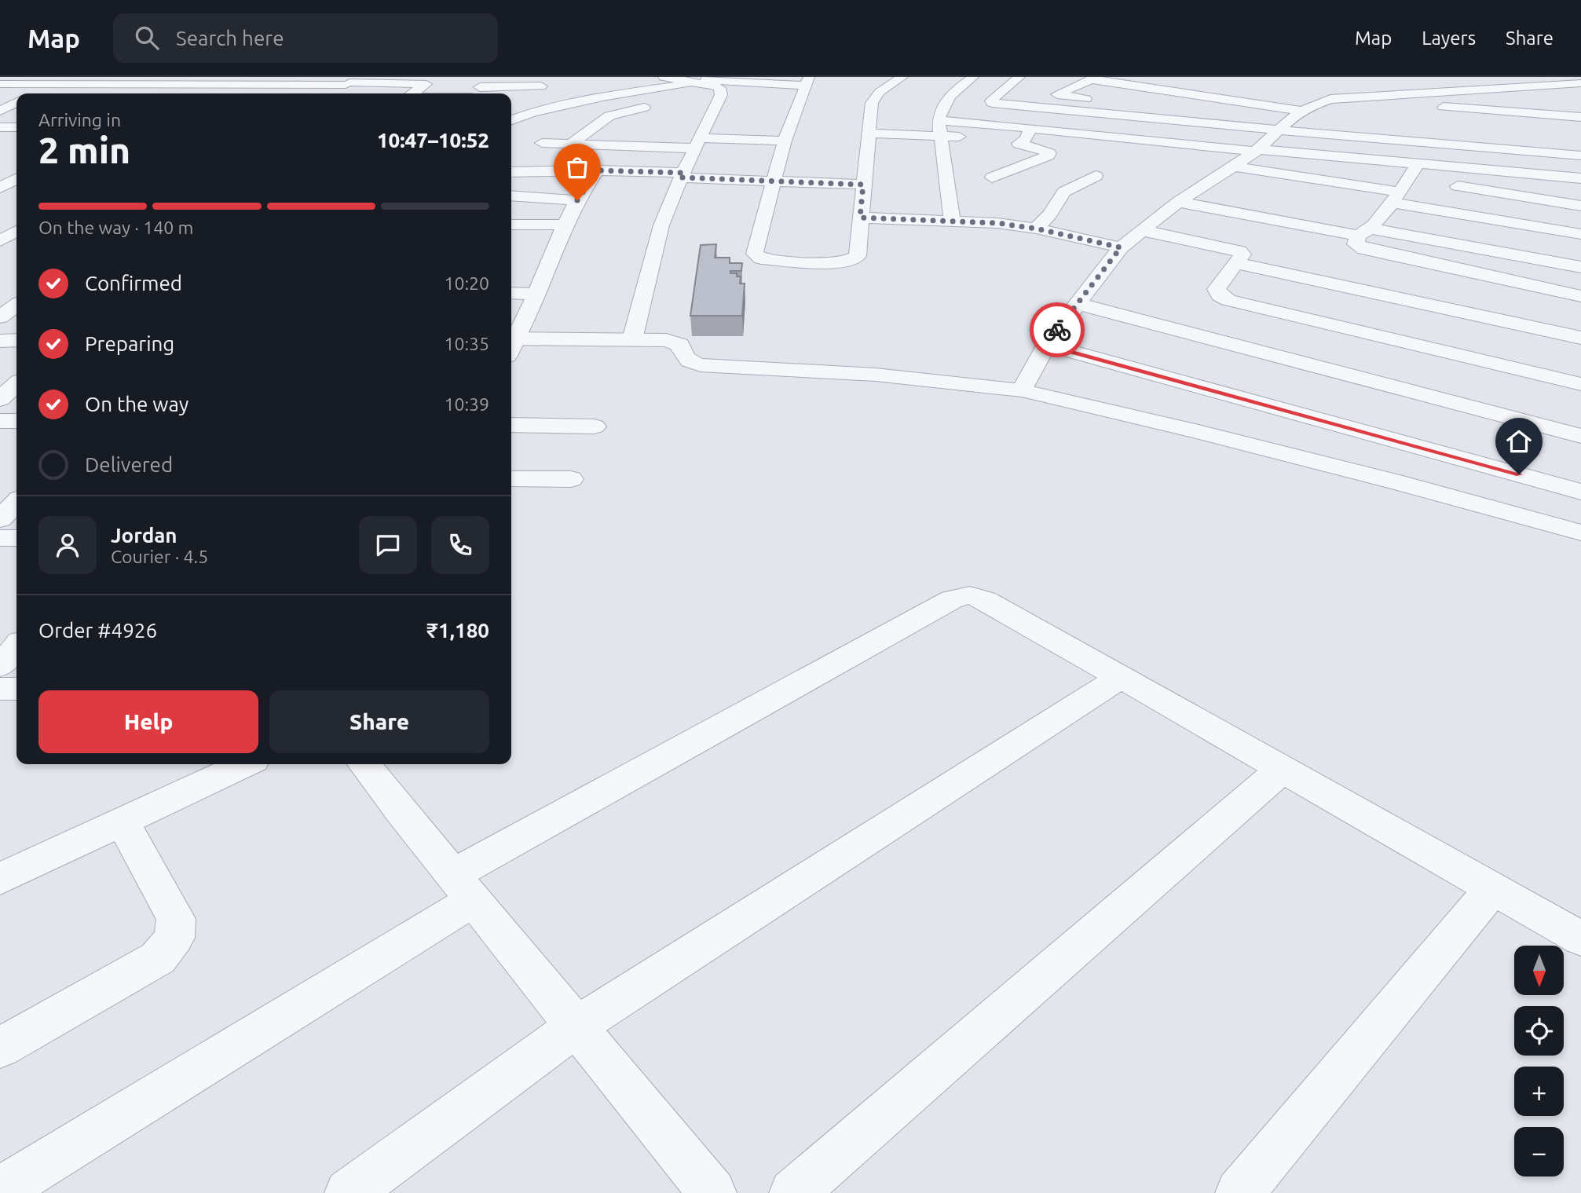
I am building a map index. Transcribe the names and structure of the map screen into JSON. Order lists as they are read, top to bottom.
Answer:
{
  "north": "bottom",
  "page": {
    "header": "Map",
    "search": "Search here",
    "nav": ["Map", "Layers", "Share"],
    "heading": ["2 min", "Arriving in", "10:47–10:52"],
    "panel": [
      "Jordan",
      "Courier · 4.5",
      "Order #4926",
      "₹1,180"
    ],
    "bar": "On the way · 140 m",
    "list": [
      ["Confirmed", "10:20"],
      ["Preparing", "10:35"],
      ["On the way", "10:39"],
      "Delivered"
    ],
    "buttons": ["Help", "Share"],
    "map_buttons": ["+", "−"]
  }
}
